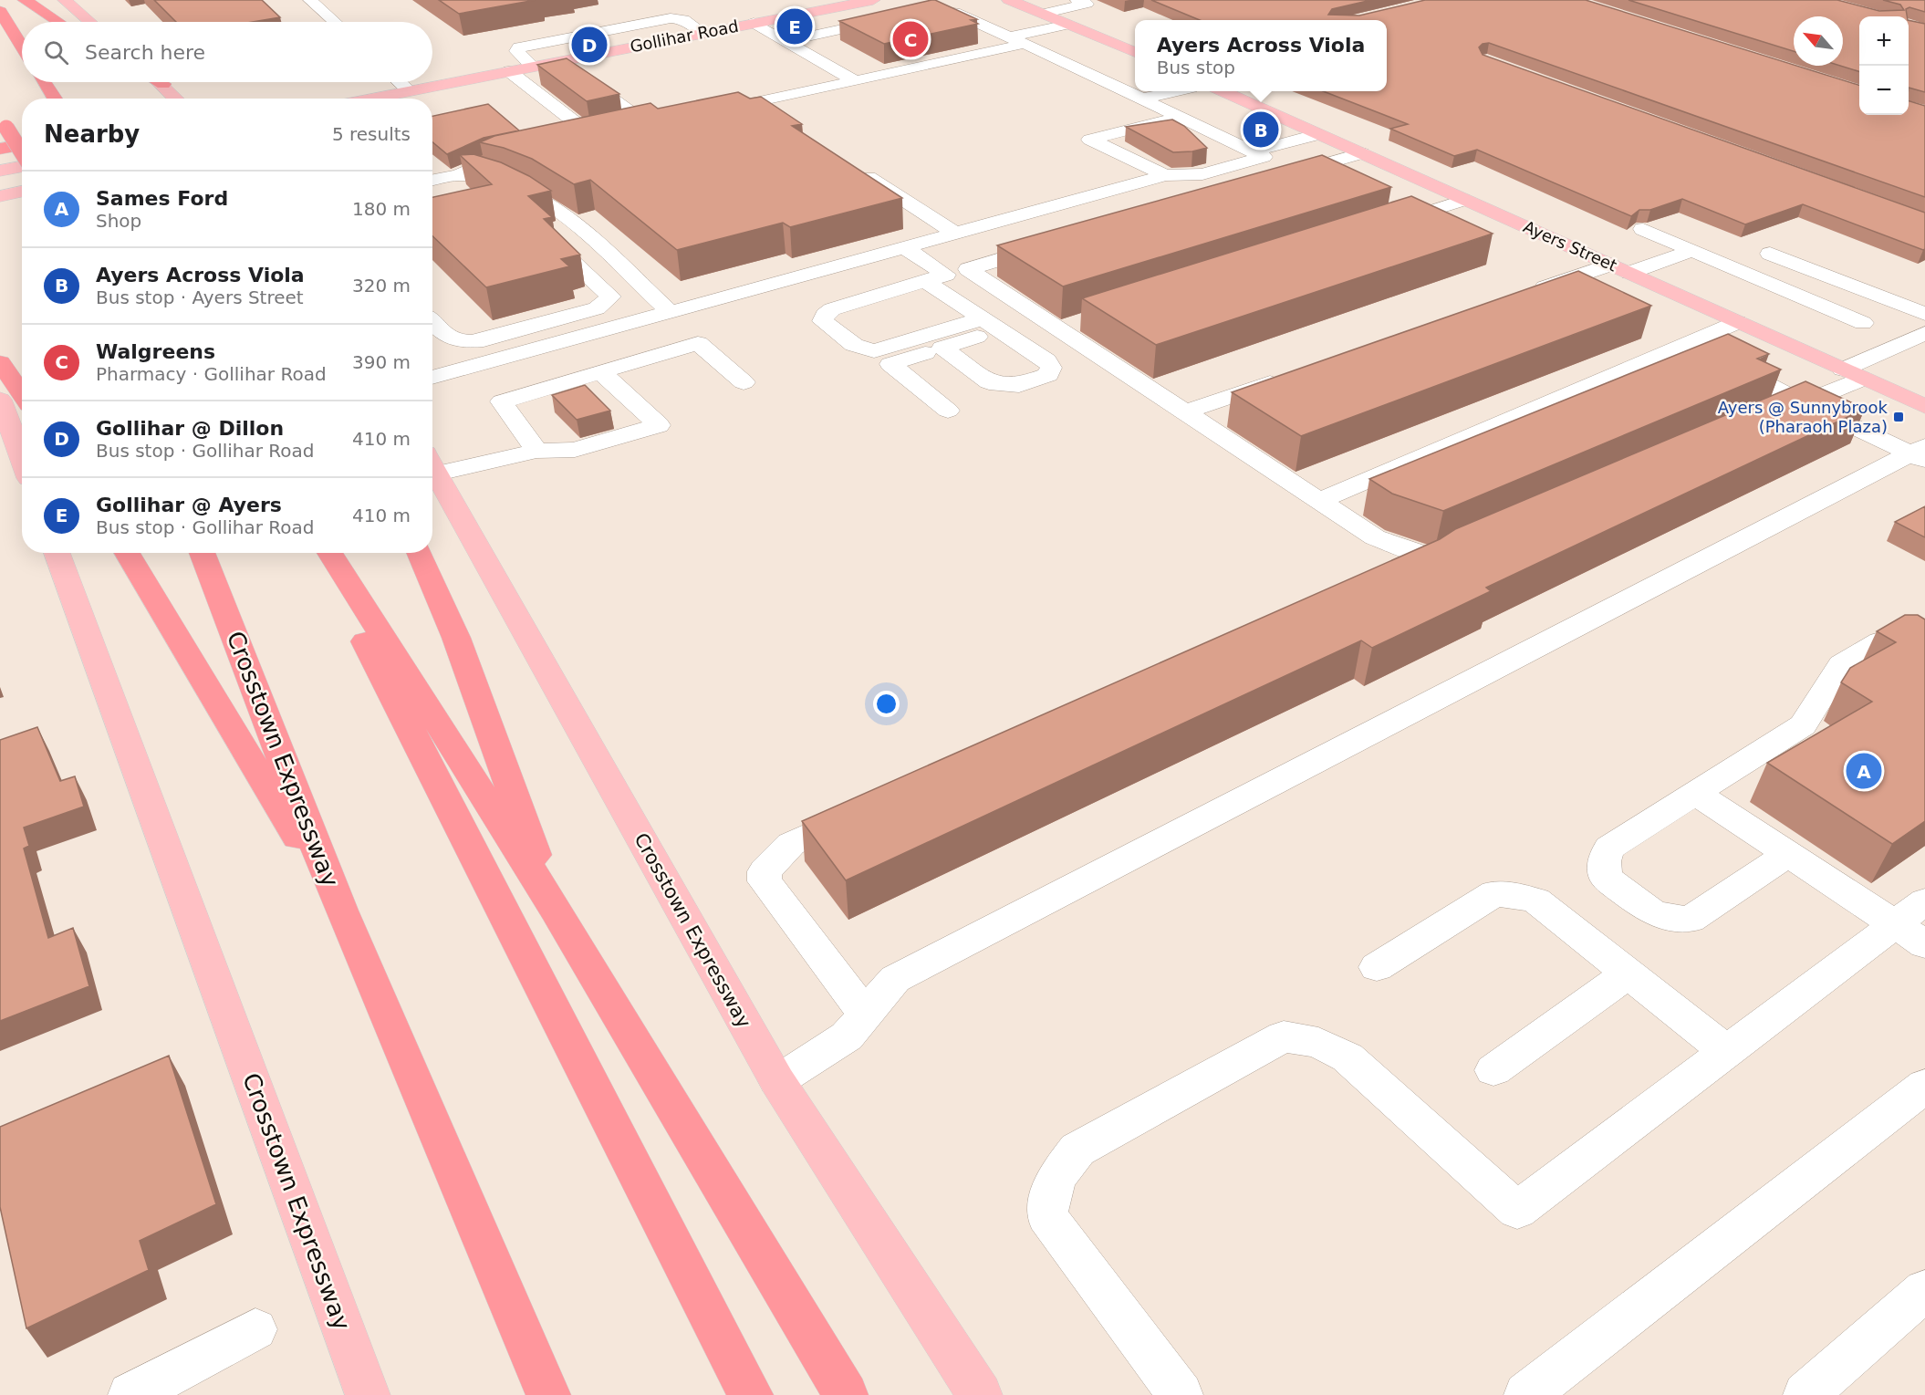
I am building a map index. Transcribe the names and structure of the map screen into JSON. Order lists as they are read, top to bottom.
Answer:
{
  "streets": {
    "highway": ["Crosstown Expressway"],
    "main road": ["Gollihar Road", "Ayers Street"]
  },
  "places": {
    "transit": ["Ayers @ Sunnybrook (Pharaoh Plaza)"]
  },
  "north": "top left",
  "page": {
    "pins": [
      "E",
      "C",
      "D",
      "B",
      "A"
    ],
    "map_buttons": ["+", "−"],
    "popup": ["Ayers Across Viola", "Bus stop"],
    "search": "Search here",
    "heading": ["Nearby", "5 results"],
    "list": [
      {
        "mark": "A",
        "name": "Sames Ford",
        "note": "Shop",
        "value": "180 m"
      },
      {
        "mark": "B",
        "name": "Ayers Across Viola",
        "note": "Bus stop · Ayers Street",
        "value": "320 m"
      },
      {
        "mark": "C",
        "name": "Walgreens",
        "note": "Pharmacy · Gollihar Road",
        "value": "390 m"
      },
      {
        "mark": "D",
        "name": "Gollihar @ Dillon",
        "note": "Bus stop · Gollihar Road",
        "value": "410 m"
      },
      {
        "mark": "E",
        "name": "Gollihar @ Ayers",
        "note": "Bus stop · Gollihar Road",
        "value": "410 m"
      }
    ]
  }
}
